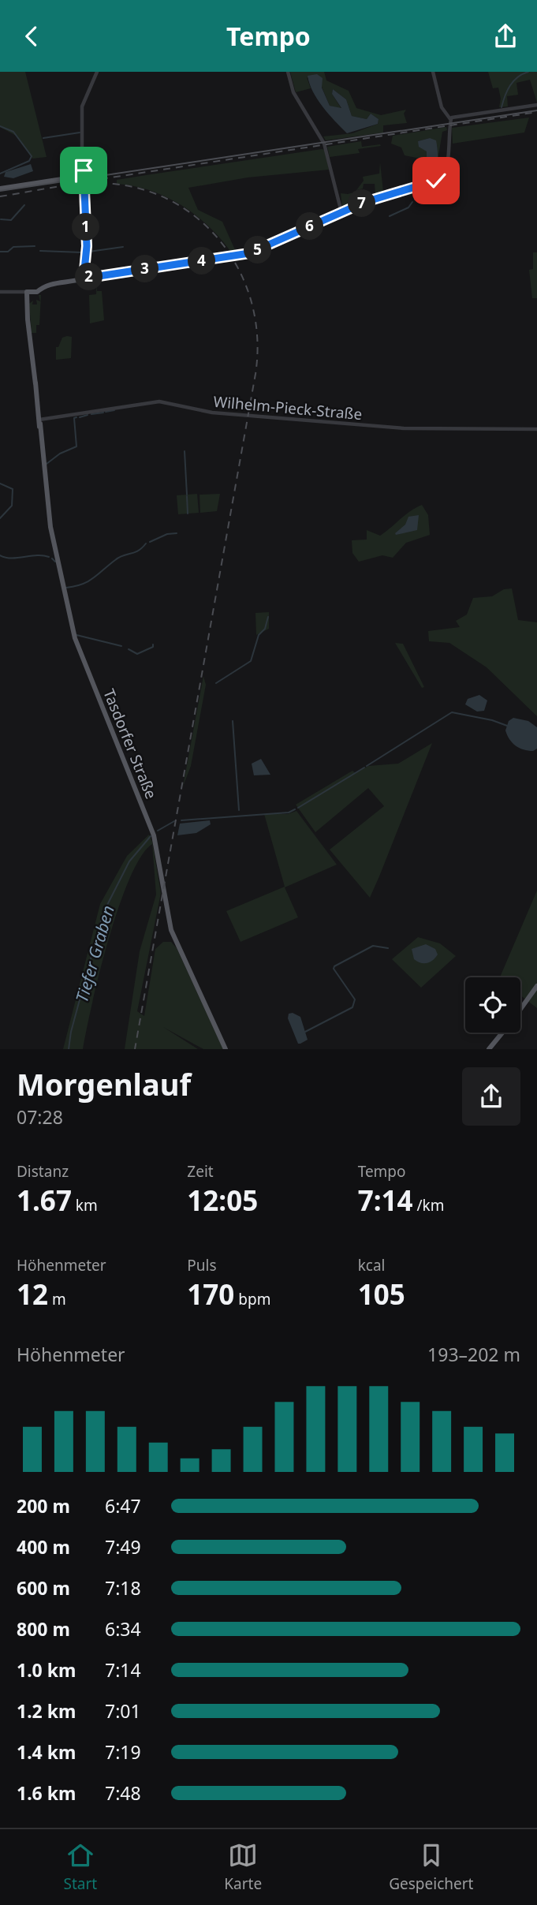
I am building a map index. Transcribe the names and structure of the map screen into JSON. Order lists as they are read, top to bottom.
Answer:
{
  "streets": {
    "main road": ["Tasdorfer Straße"],
    "street": ["Wilhelm-Pieck-Straße"]
  },
  "crossings": [
    ["Wilhelm-Pieck-Straße", "Tasdorfer Straße"]
  ],
  "water": ["Tiefer Graben"],
  "page": {
    "header": "Tempo",
    "pins": [
      "7",
      "6",
      "1",
      "5",
      "4",
      "3",
      "2"
    ],
    "heading": ["Morgenlauf", "07:28"],
    "stats": [
      ["Distanz", "1.67 km"],
      ["Zeit", "12:05"],
      ["Tempo", "7:14 /km"],
      ["Höhenmeter", "12 m"],
      ["Puls", "170 bpm"],
      ["kcal", "105"]
    ],
    "chart": ["Höhenmeter", "193–202 m"],
    "list": [
      {
        "name": "200 m",
        "note": "6:47"
      },
      {
        "name": "400 m",
        "note": "7:49"
      },
      {
        "name": "600 m",
        "note": "7:18"
      },
      {
        "name": "800 m",
        "note": "6:34"
      },
      {
        "name": "1.0 km",
        "note": "7:14"
      },
      {
        "name": "1.2 km",
        "note": "7:01"
      },
      {
        "name": "1.4 km",
        "note": "7:19"
      },
      {
        "name": "1.6 km",
        "note": "7:48"
      }
    ],
    "tabs": ["Start", "Karte", "Gespeichert"]
  }
}
